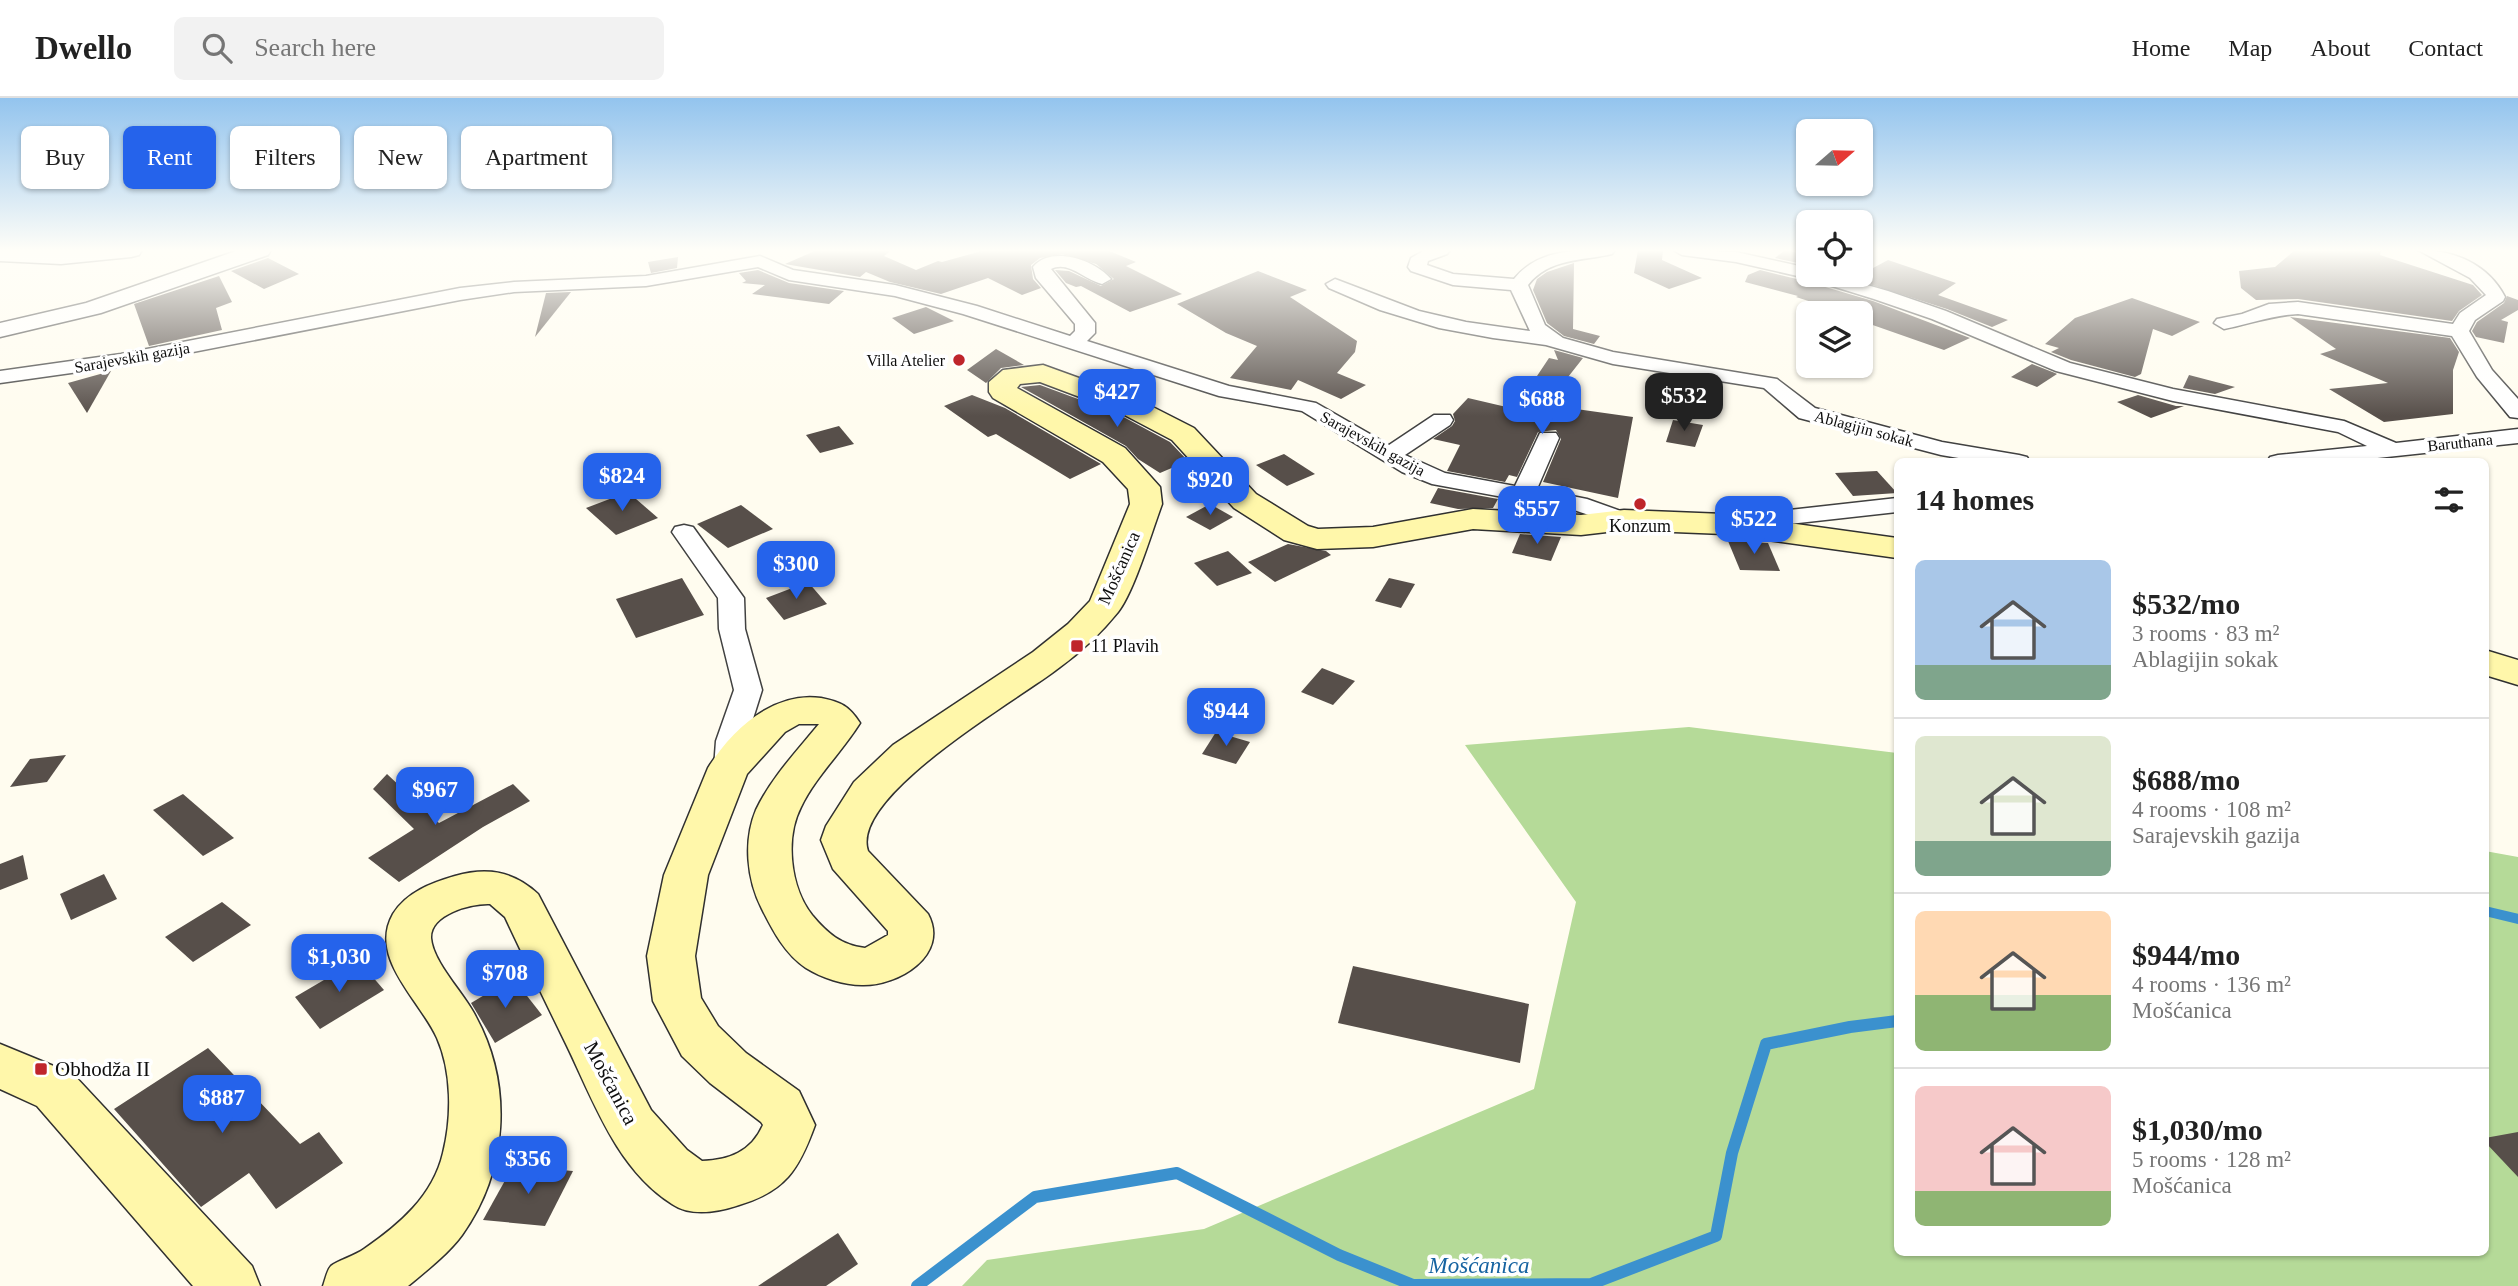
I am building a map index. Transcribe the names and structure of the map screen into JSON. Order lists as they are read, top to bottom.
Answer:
{
  "streets": {
    "main road": ["Mošćanica"],
    "street": ["Sarajevskih gazija", "Ablagijin sokak", "Baruthana"]
  },
  "crossings": [
    ["Sarajevskih gazija", "Mošćanica"]
  ],
  "water": ["Mošćanica"],
  "places": {
    "other": ["Villa Atelier", "Konzum"],
    "transit": ["11 Plavih", "Obhodža II"]
  },
  "north": "right",
  "page": {
    "header": "Dwello",
    "search": "Search here",
    "nav": [
      "Home",
      "Map",
      "About",
      "Contact"
    ],
    "chip": [
      "Buy",
      "Rent",
      "Filters",
      "New",
      "Apartment"
    ],
    "price": [
      "$427",
      "$532",
      "$688",
      "$824",
      "$920",
      "$557",
      "$522",
      "$300",
      "$944",
      "$967",
      "$1,030",
      "$708",
      "$887",
      "$356"
    ],
    "heading": "14 homes",
    "list": [
      {
        "name": "$532/mo",
        "note": "3 rooms · 83 m² · Ablagijin sokak"
      },
      {
        "name": "$688/mo",
        "note": "4 rooms · 108 m² · Sarajevskih gazija"
      },
      {
        "name": "$944/mo",
        "note": "4 rooms · 136 m² · Mošćanica"
      },
      {
        "name": "$1,030/mo",
        "note": "5 rooms · 128 m² · Mošćanica"
      }
    ]
  }
}
